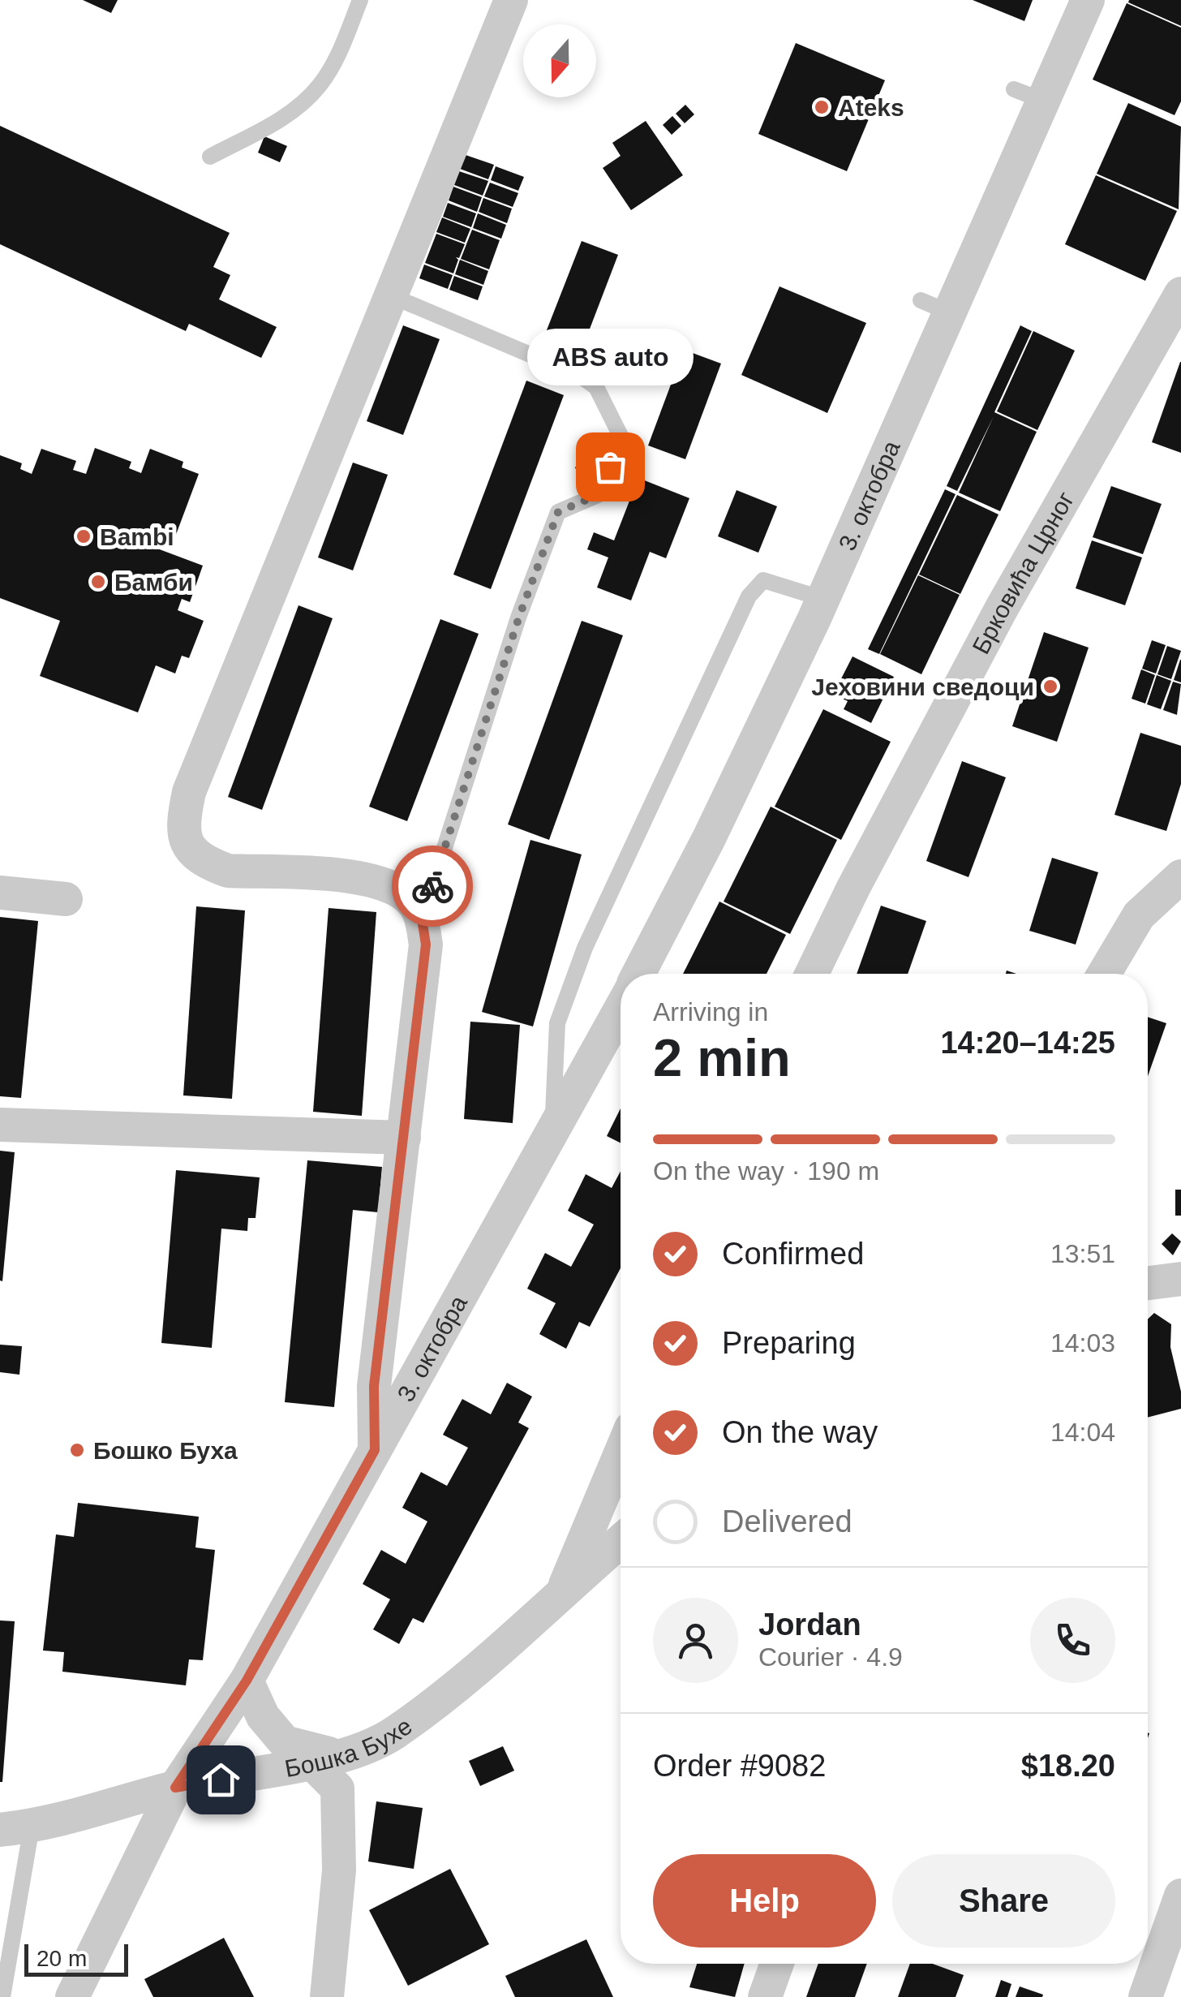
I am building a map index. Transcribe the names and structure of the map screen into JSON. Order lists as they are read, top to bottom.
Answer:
{
  "streets": {
    "street": ["3. октобра", "Брковића Црног", "Бошка Бухе"]
  },
  "crossings": [
    ["3. октобра", "Бошка Бухе"]
  ],
  "places": [
    "Ateks",
    "ABS auto",
    "Bambi",
    "Бамби",
    "Јеховини сведоци",
    "Бошко Буха"
  ],
  "scale_bar": "20 m",
  "north": "bottom",
  "page": {
    "bubble": "ABS auto",
    "heading": ["2 min", "Arriving in", "14:20–14:25"],
    "panel": [
      "Jordan",
      "Courier · 4.9",
      "Order #9082",
      "$18.20"
    ],
    "bar": "On the way · 190 m",
    "list": [
      ["Confirmed", "13:51"],
      ["Preparing", "14:03"],
      ["On the way", "14:04"],
      "Delivered"
    ],
    "buttons": ["Help", "Share"],
    "scale": "20 m"
  }
}
